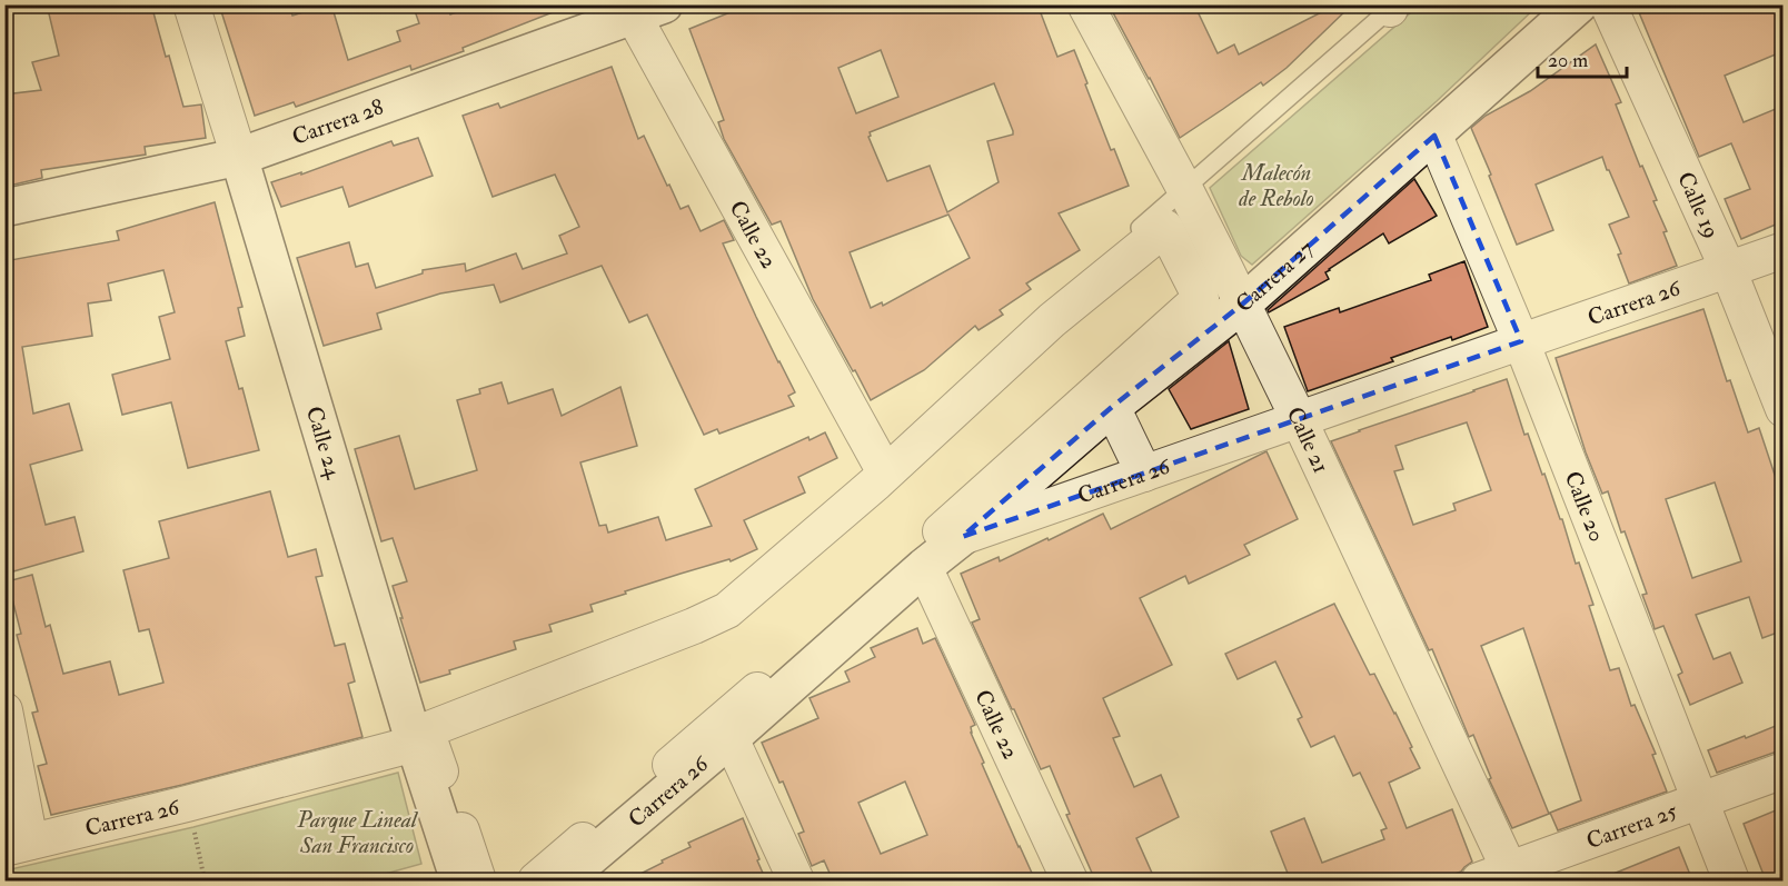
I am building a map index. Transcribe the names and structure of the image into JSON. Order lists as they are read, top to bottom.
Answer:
{
  "streets": {
    "street": [
      "Carrera 28",
      "Calle 19",
      "Calle 22",
      "Carrera 27",
      "Carrera 26",
      "Calle 21",
      "Calle 24",
      "Calle 20",
      "Carrera 25"
    ]
  },
  "crossings": [
    ["Carrera 28", "Calle 22"],
    ["Carrera 28", "Calle 24"],
    ["Calle 19", "Carrera 26"],
    ["Calle 22", "Carrera 26"],
    ["Carrera 27", "Carrera 26"],
    ["Carrera 27", "Calle 21"],
    ["Carrera 27", "Calle 20"],
    ["Carrera 26", "Calle 21"],
    ["Carrera 26", "Calle 24"],
    ["Carrera 26", "Calle 20"],
    ["Calle 21", "Carrera 25"],
    ["Calle 20", "Carrera 25"]
  ],
  "parks": ["Malecón de Rebolo", "Parque Lineal San Francisco"],
  "scale_bar": "20 m"
}
